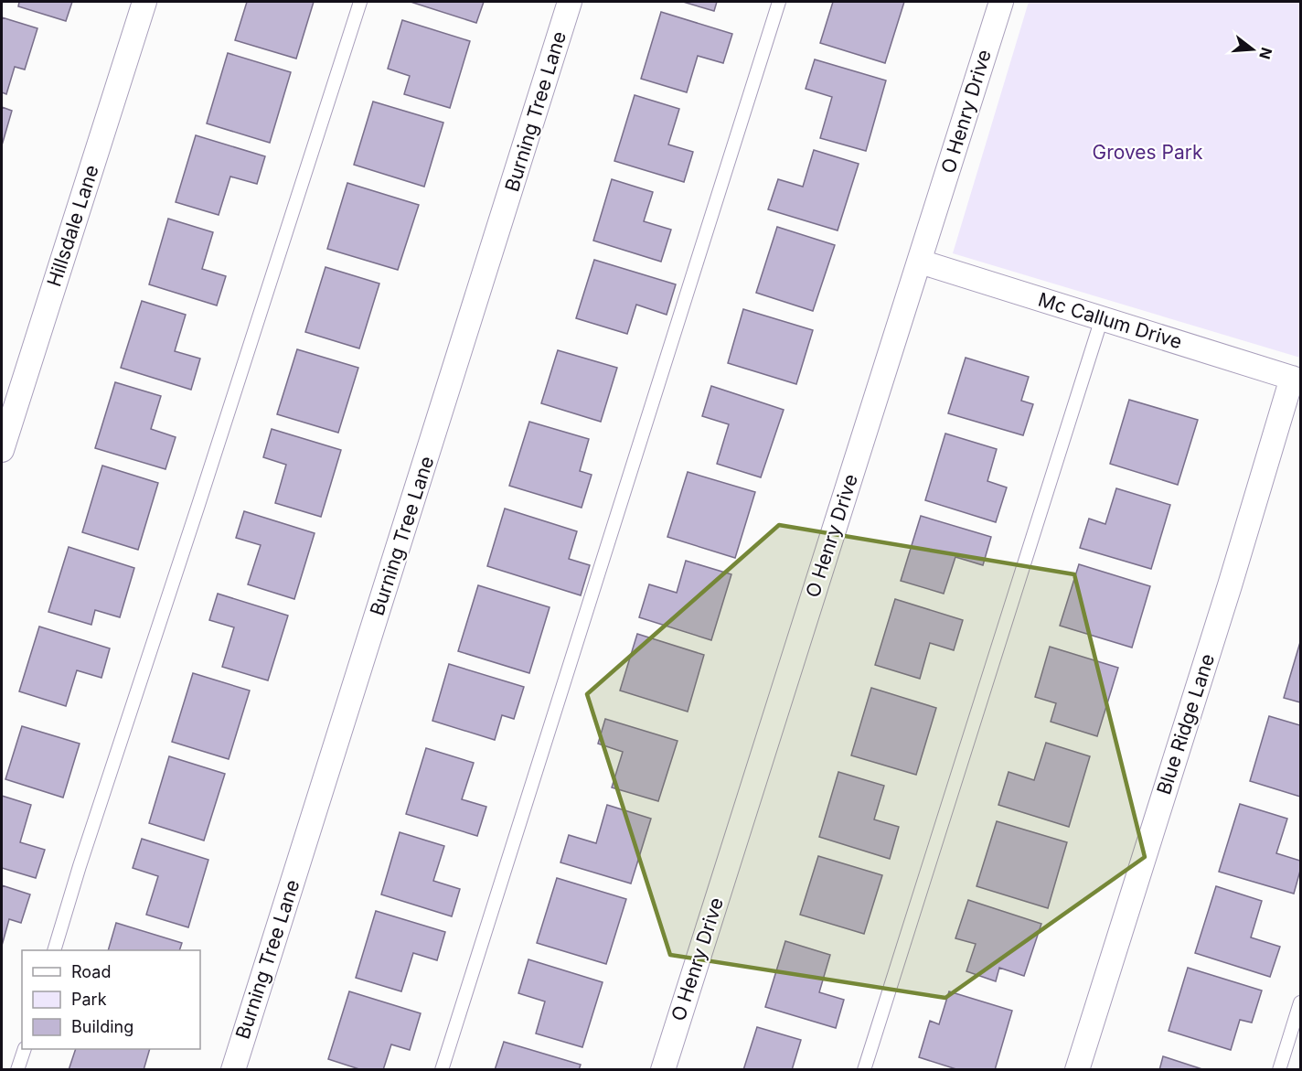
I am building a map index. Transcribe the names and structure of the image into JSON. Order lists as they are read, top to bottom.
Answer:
{
  "streets": {
    "street": [
      "Burning Tree Lane",
      "O Henry Drive",
      "Hillsdale Lane",
      "Mc Callum Drive",
      "Blue Ridge Lane"
    ]
  },
  "crossings": [
    ["O Henry Drive", "Mc Callum Drive"],
    ["Mc Callum Drive", "Blue Ridge Lane"]
  ],
  "parks": ["Groves Park"],
  "legend": ["Road", "Park", "Building"],
  "north": "right"
}
